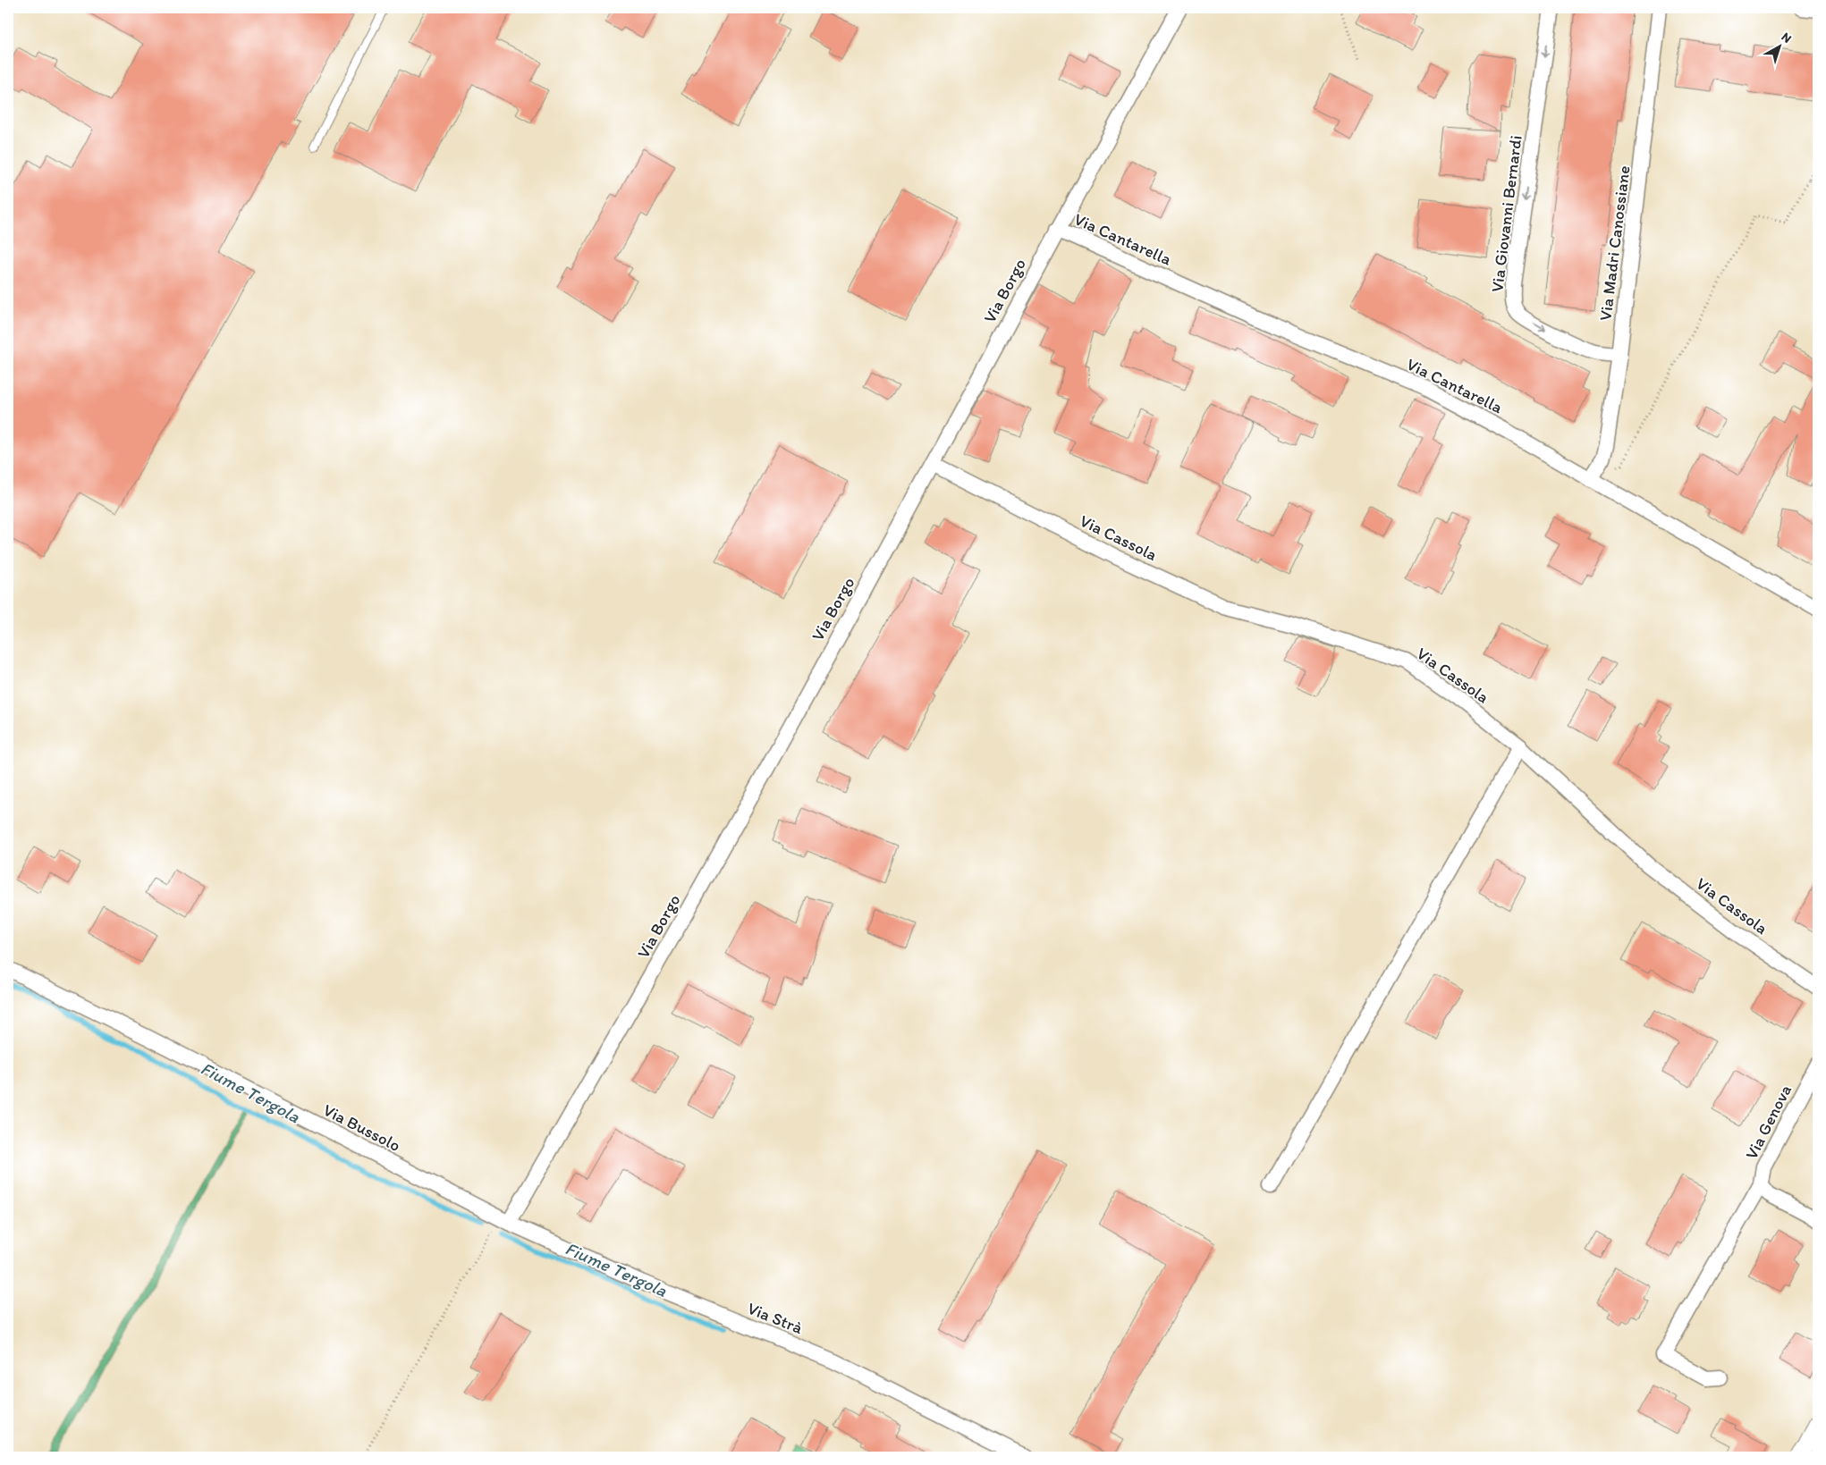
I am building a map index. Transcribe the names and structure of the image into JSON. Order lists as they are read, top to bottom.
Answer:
{
  "streets": {
    "street": [
      "Via Giovanni Bernardi",
      "Via Cantarella",
      "Via Madri Canossiane",
      "Via Borgo",
      "Via Cassola",
      "Via Genova",
      "Via Bussolo",
      "Via Strà"
    ]
  },
  "crossings": [
    ["Via Giovanni Bernardi", "Via Madri Canossiane"],
    ["Via Cantarella", "Via Madri Canossiane"],
    ["Via Cantarella", "Via Borgo"],
    ["Via Borgo", "Via Cassola"],
    ["Via Borgo", "Via Bussolo"],
    ["Via Borgo", "Via Strà"],
    ["Via Bussolo", "Via Strà"]
  ],
  "one_way": ["Via Giovanni Bernardi"],
  "water": ["Fiume Tergola"],
  "north": "top right"
}
